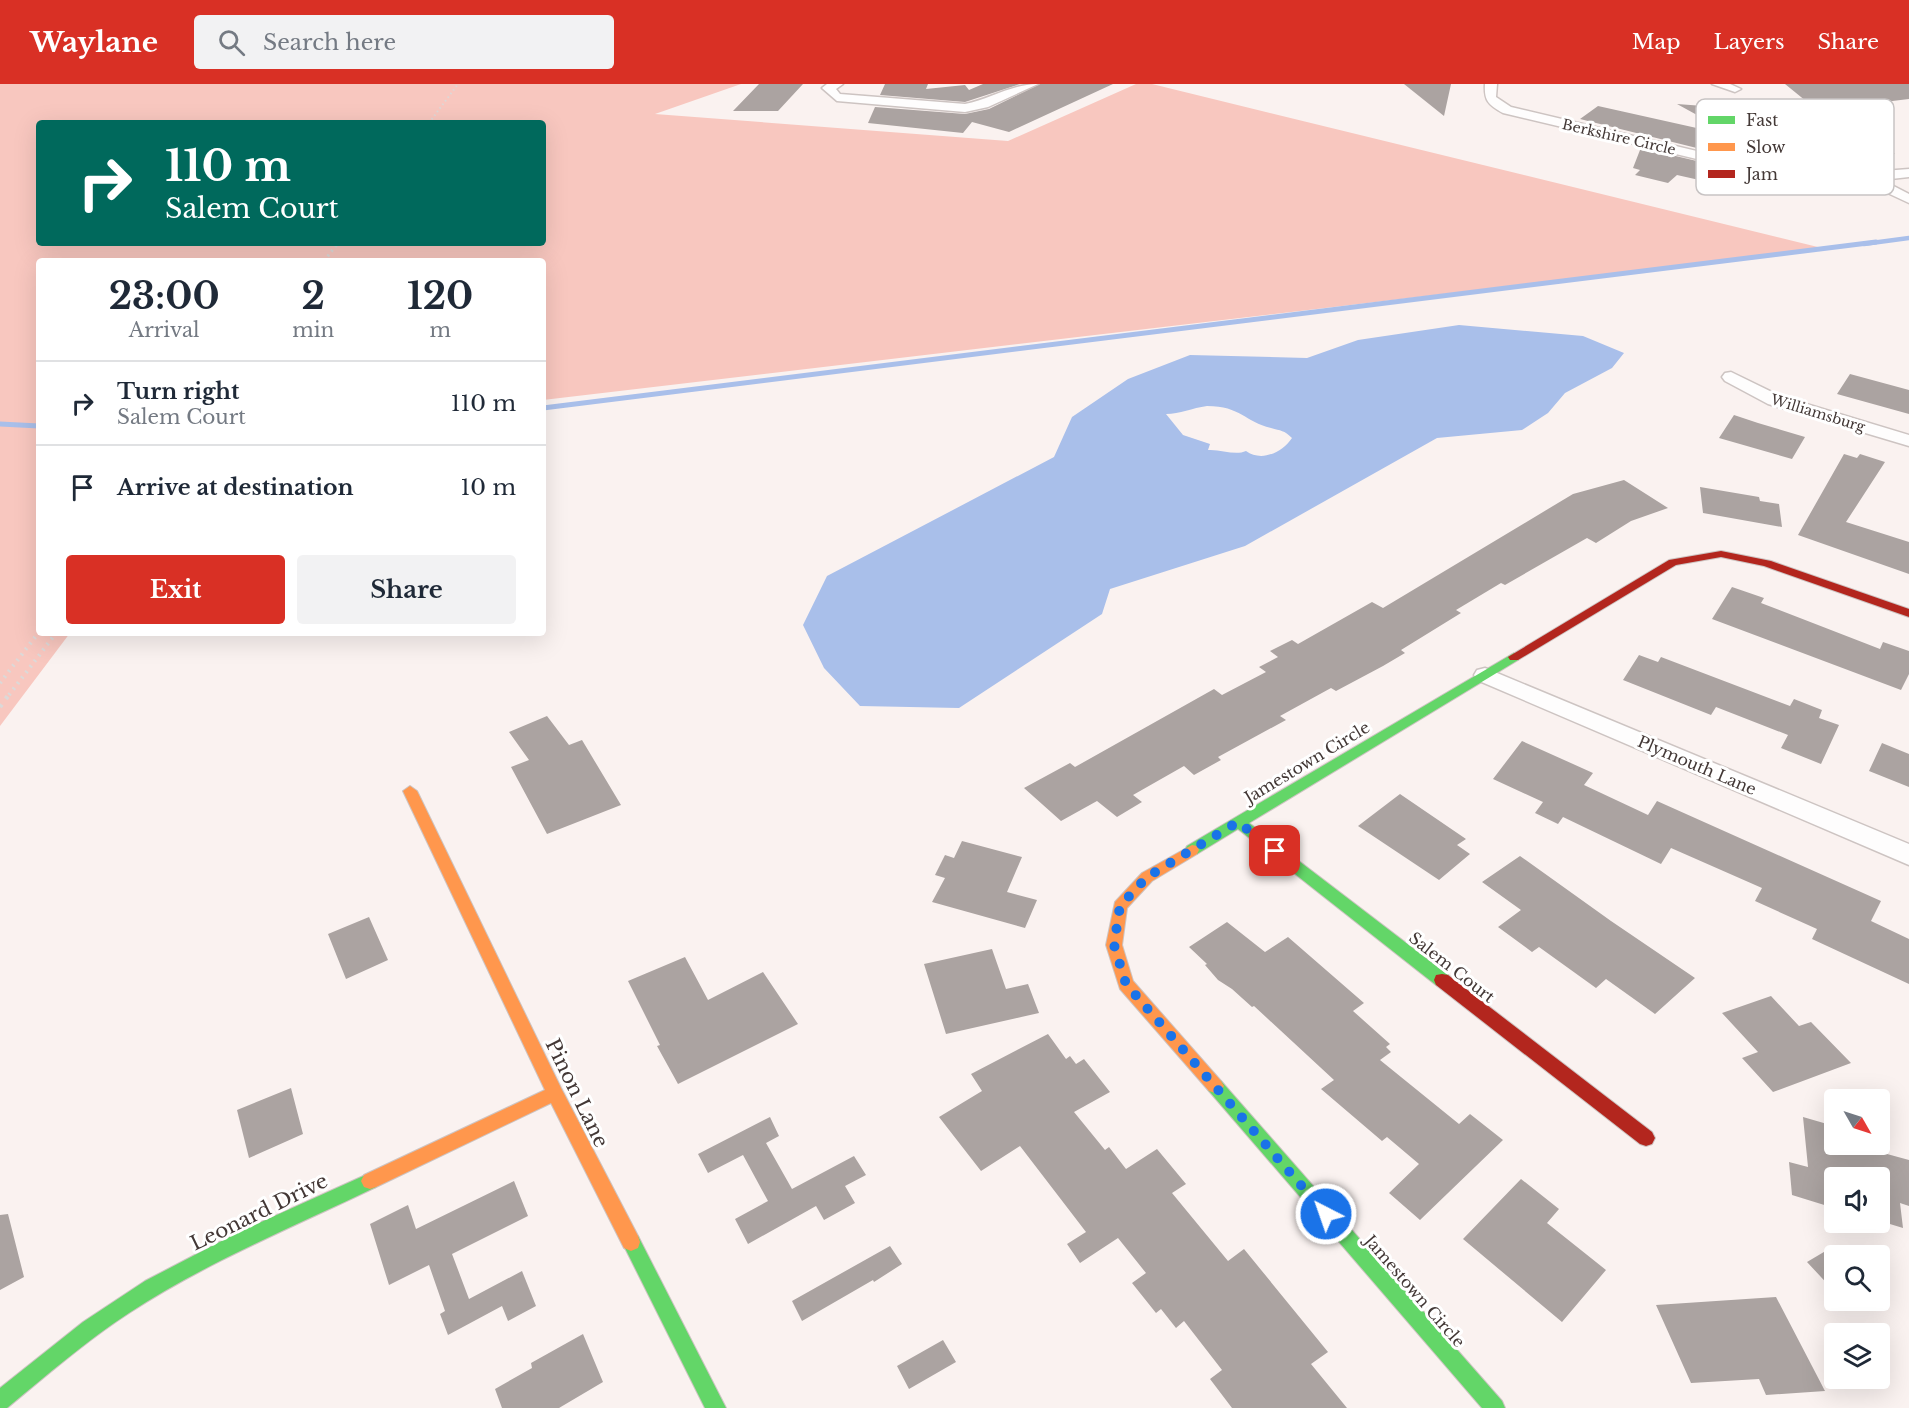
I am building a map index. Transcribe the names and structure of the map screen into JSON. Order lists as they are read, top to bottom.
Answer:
{
  "streets": {
    "street": [
      "Berkshire Circle",
      "Williamsburg",
      "Jamestown Circle",
      "Plymouth Lane",
      "Salem Court",
      "Pinon Lane",
      "Leonard Drive"
    ]
  },
  "crossings": [
    ["Jamestown Circle", "Plymouth Lane"],
    ["Jamestown Circle", "Salem Court"],
    ["Pinon Lane", "Leonard Drive"]
  ],
  "legend": ["Fast", "Slow", "Jam"],
  "north": "bottom right",
  "page": {
    "header": "Waylane",
    "search": "Search here",
    "nav": ["Map", "Layers", "Share"],
    "turn": ["110 m", "Salem Court"],
    "eta": [
      "23:00",
      "Arrival",
      "2",
      "min",
      "120",
      "m"
    ],
    "list": [
      {
        "name": "Turn right",
        "note": "Salem Court",
        "value": "110 m"
      },
      {
        "name": "Arrive at destination",
        "value": "10 m"
      }
    ],
    "buttons": ["Exit", "Share"]
  }
}
